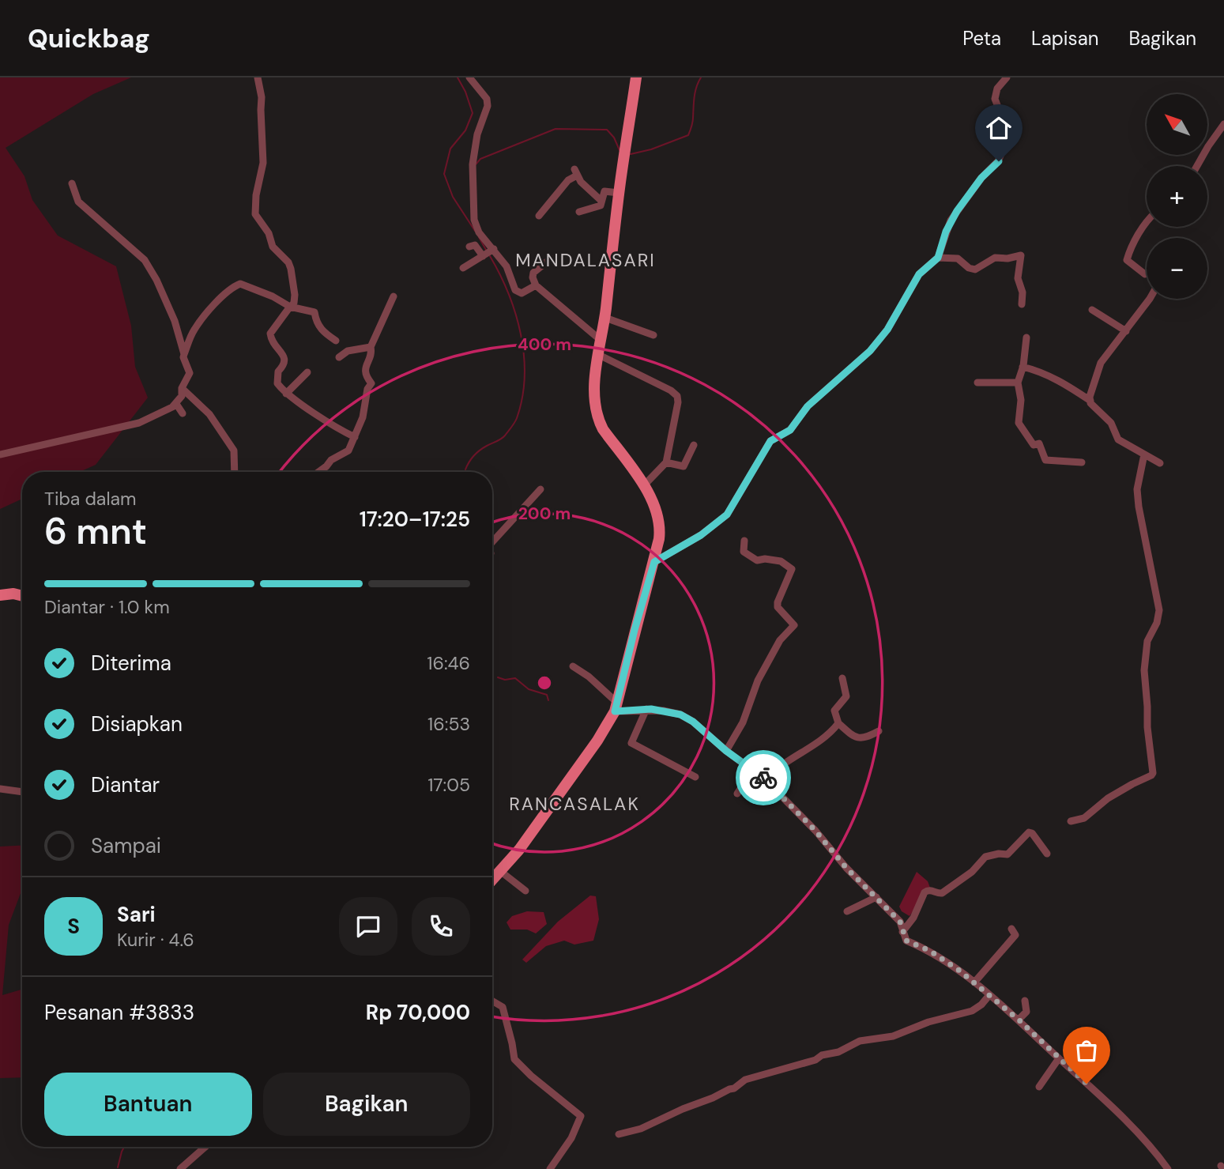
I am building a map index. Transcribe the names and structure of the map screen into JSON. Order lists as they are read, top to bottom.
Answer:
{
  "districts": ["MANDALASARI", "RANCASALAK"],
  "north": "top left",
  "page": {
    "header": "Quickbag",
    "nav": ["Peta", "Lapisan", "Bagikan"],
    "map_buttons": ["+", "−"],
    "heading": ["6 mnt", "Tiba dalam", "17:20–17:25"],
    "panel": [
      "Sari",
      "Kurir · 4.6",
      "Pesanan #3833",
      "Rp 70,000"
    ],
    "bar": "Diantar · 1.0 km",
    "list": [
      ["Diterima", "16:46"],
      ["Disiapkan", "16:53"],
      ["Diantar", "17:05"],
      "Sampai"
    ],
    "round": "S",
    "buttons": ["Bantuan", "Bagikan"]
  },
  "rings": ["400 m", "200 m"]
}
